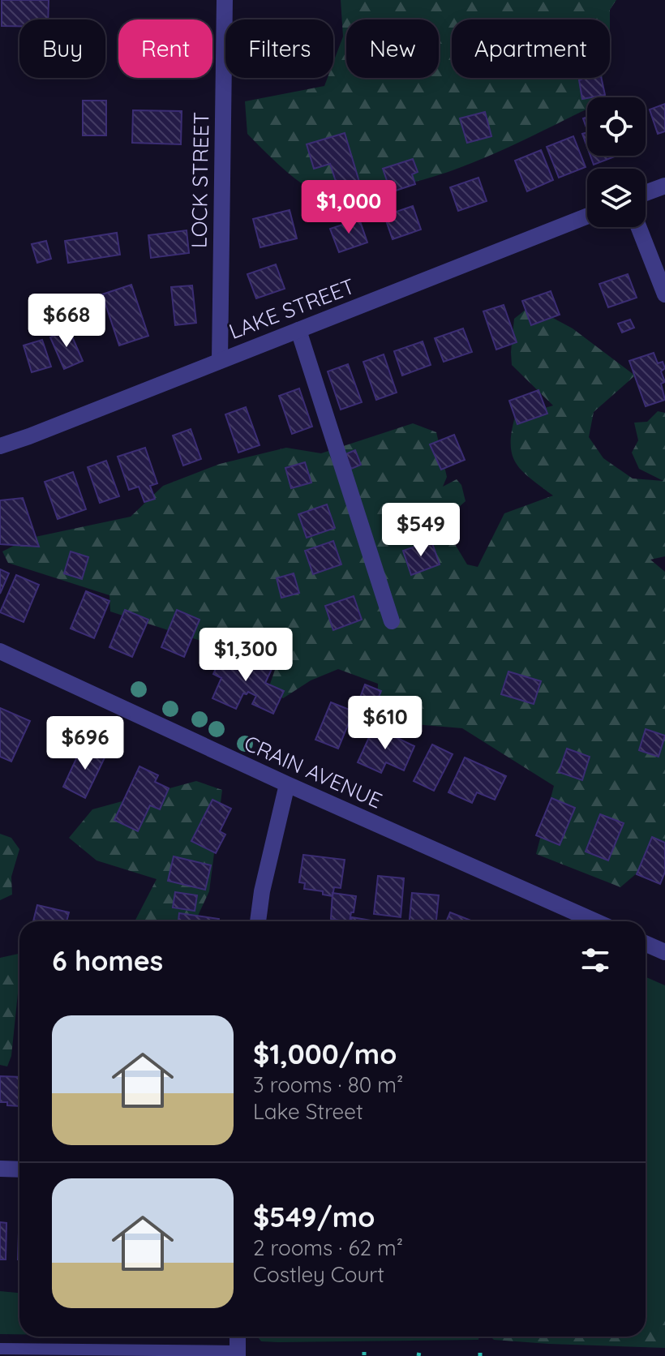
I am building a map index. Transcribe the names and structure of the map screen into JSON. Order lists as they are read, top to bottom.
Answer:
{
  "streets": {
    "street": ["LOCK STREET", "LAKE STREET", "CRAIN AVENUE"]
  },
  "crossings": [
    ["LOCK STREET", "LAKE STREET"]
  ],
  "page": {
    "chip": [
      "Buy",
      "Rent",
      "Filters",
      "New",
      "Apartment"
    ],
    "price": [
      "$1,000",
      "$668",
      "$549",
      "$1,300",
      "$610",
      "$696"
    ],
    "heading": "6 homes",
    "list": [
      {
        "name": "$1,000/mo",
        "note": "3 rooms · 80 m² · Lake Street"
      },
      {
        "name": "$549/mo",
        "note": "2 rooms · 62 m² · Costley Court"
      }
    ]
  }
}
